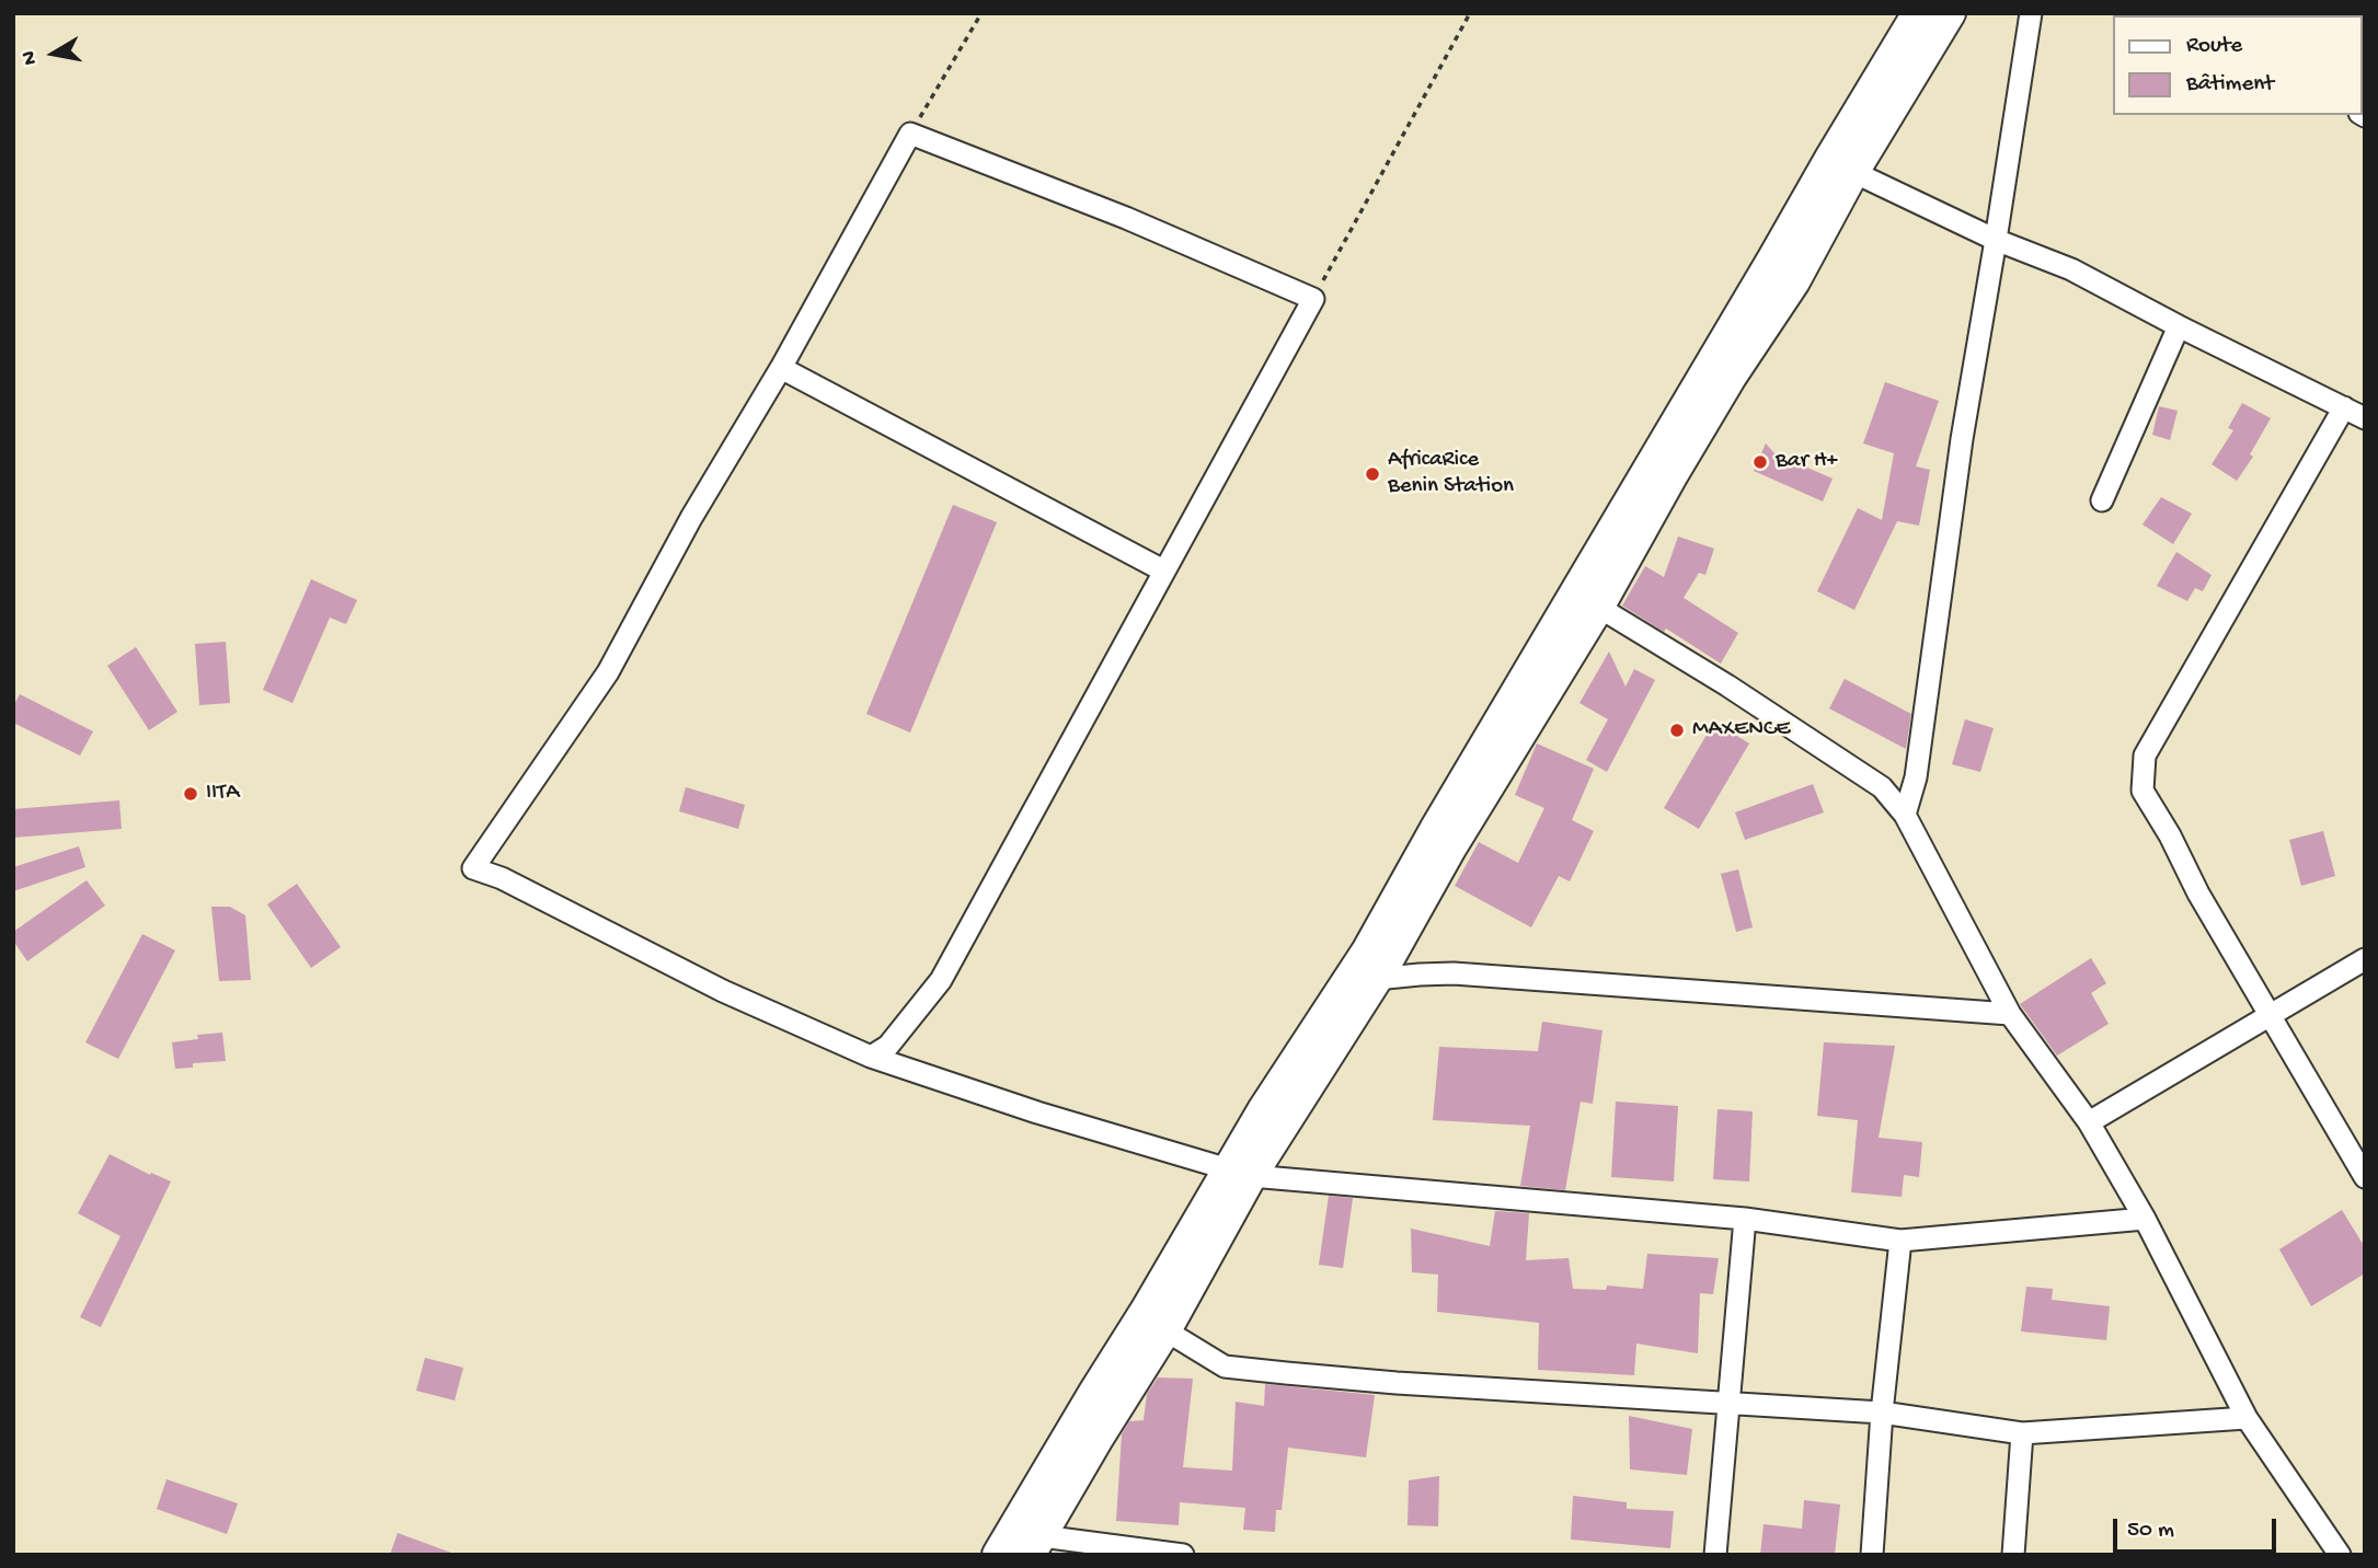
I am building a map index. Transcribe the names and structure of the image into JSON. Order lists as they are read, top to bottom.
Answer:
{
  "places": [
    "Bar H+",
    "AfricaRice Benin Station",
    "MAXENCE",
    "IITA"
  ],
  "legend": ["Route", "Bâtiment"],
  "scale_bar": "50 m",
  "north": "left"
}
